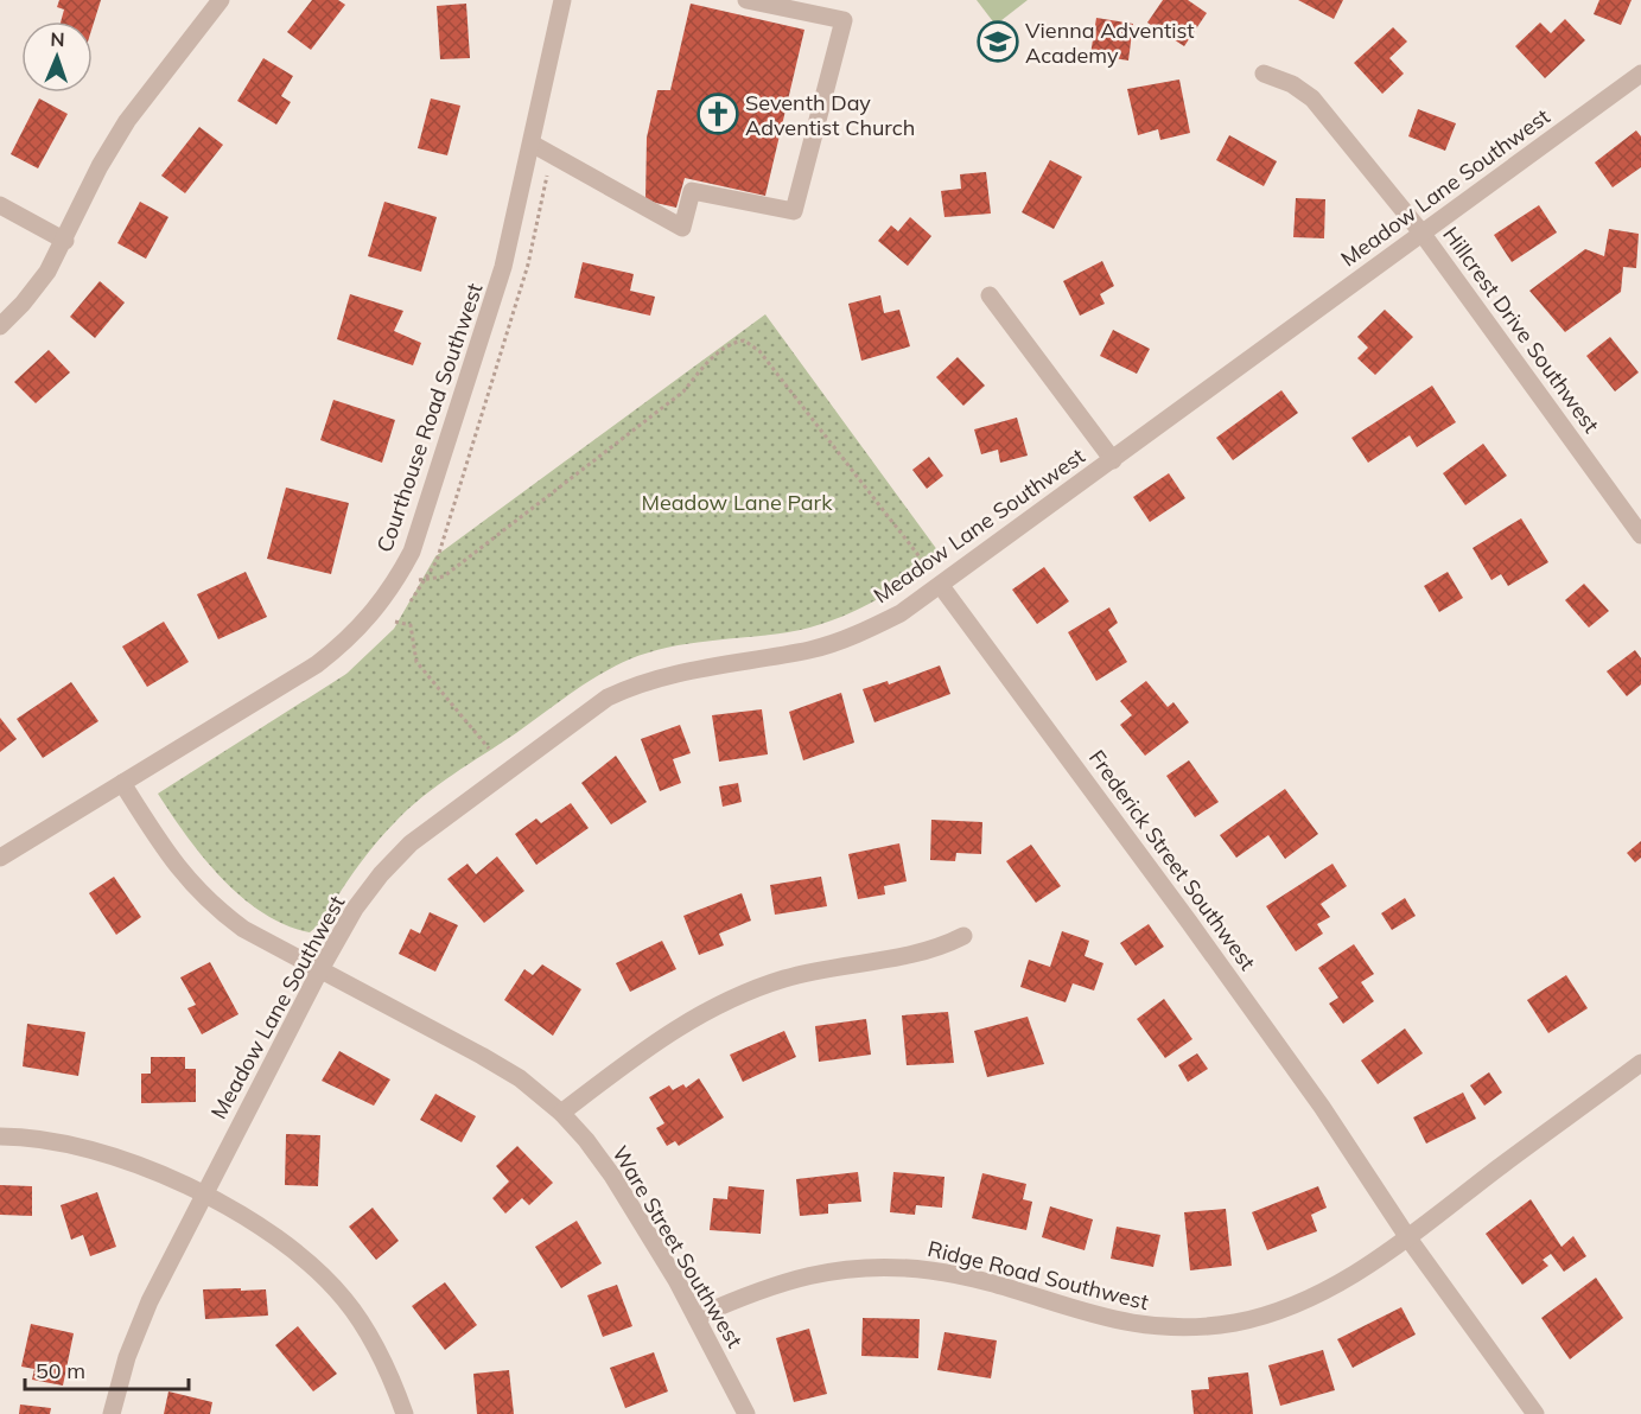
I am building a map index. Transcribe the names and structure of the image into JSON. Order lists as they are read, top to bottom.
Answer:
{
  "streets": {
    "street": [
      "Meadow Lane Southwest",
      "Hillcrest Drive Southwest",
      "Courthouse Road Southwest",
      "Frederick Street Southwest",
      "Ware Street Southwest",
      "Ridge Road Southwest"
    ]
  },
  "crossings": [
    ["Meadow Lane Southwest", "Hillcrest Drive Southwest"],
    ["Meadow Lane Southwest", "Frederick Street Southwest"],
    ["Meadow Lane Southwest", "Ware Street Southwest"],
    ["Courthouse Road Southwest", "Ware Street Southwest"],
    ["Frederick Street Southwest", "Ridge Road Southwest"],
    ["Ware Street Southwest", "Ridge Road Southwest"]
  ],
  "parks": ["Meadow Lane Park"],
  "places": {
    "school or university": ["Vienna Adventist Academy"],
    "church": ["Seventh Day Adventist Church"]
  },
  "scale_bar": "50 m",
  "north": "top"
}
